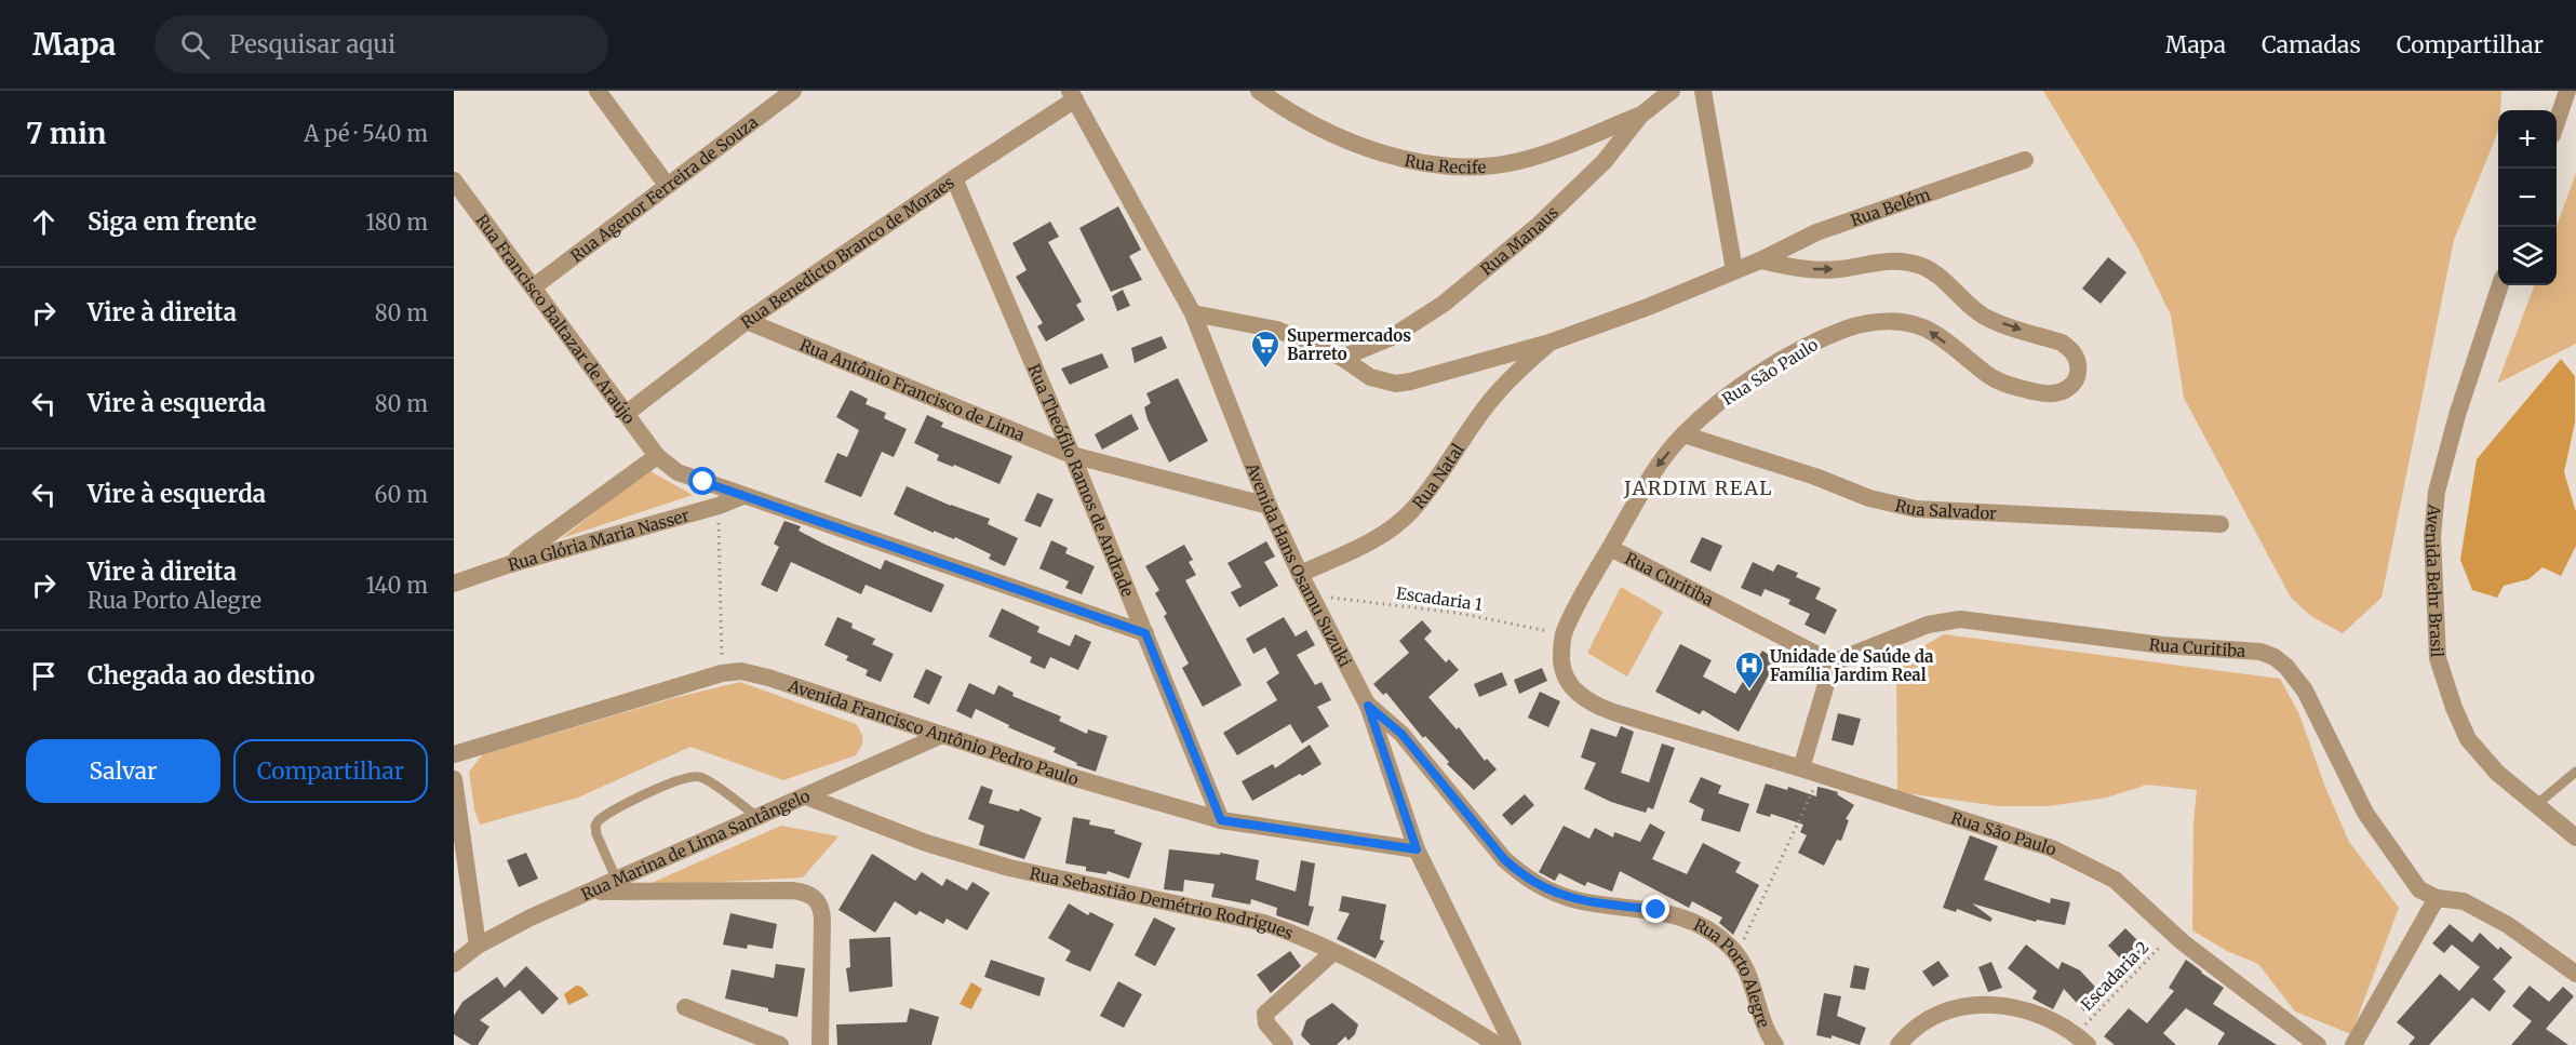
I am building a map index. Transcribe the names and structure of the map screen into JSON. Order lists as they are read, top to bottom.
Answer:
{
  "streets": {
    "street": [
      "Rua Recife",
      "Rua Agenor Ferreira de Souza",
      "Rua Belém",
      "Rua Manaus",
      "Rua Benedicto Branco de Moraes",
      "Rua Francisco Baltazar de Araújo",
      "Rua São Paulo",
      "Rua Antônio Francisco de Lima",
      "Rua Natal",
      "Rua Theófilo Ramos de Andrade",
      "Rua Salvador",
      "Rua Glória Maria Nasser",
      "Avenida Hans Osamu Suzuki",
      "Rua Curitiba",
      "Avenida Behr Brasil",
      "Avenida Francisco Antônio Pedro Paulo",
      "Rua Marina de Lima Santângelo",
      "Rua Sebastião Demétrio Rodrigues",
      "Rua Porto Alegre"
    ],
    "path": ["Escadaria 1", "Escadaria 2"]
  },
  "crossings": [
    ["Rua Recife", "Rua Manaus"],
    ["Rua Agenor Ferreira de Souza", "Rua Francisco Baltazar de Araújo"],
    ["Rua Belém", "Rua São Paulo"],
    ["Rua Benedicto Branco de Moraes", "Rua Francisco Baltazar de Araújo"],
    ["Rua Benedicto Branco de Moraes", "Rua Antônio Francisco de Lima"],
    ["Rua Benedicto Branco de Moraes", "Rua Theófilo Ramos de Andrade"],
    ["Rua Benedicto Branco de Moraes", "Avenida Hans Osamu Suzuki"],
    ["Rua Francisco Baltazar de Araújo", "Rua Theófilo Ramos de Andrade"],
    ["Rua Francisco Baltazar de Araújo", "Rua Glória Maria Nasser"],
    ["Rua São Paulo", "Rua Salvador"],
    ["Rua São Paulo", "Rua Curitiba"],
    ["Rua São Paulo", "Escadaria 1"],
    ["Rua São Paulo", "Escadaria 2"],
    ["Rua Antônio Francisco de Lima", "Rua Theófilo Ramos de Andrade"],
    ["Rua Antônio Francisco de Lima", "Avenida Hans Osamu Suzuki"],
    ["Rua Natal", "Avenida Hans Osamu Suzuki"],
    ["Rua Theófilo Ramos de Andrade", "Avenida Francisco Antônio Pedro Paulo"],
    ["Avenida Hans Osamu Suzuki", "Escadaria 1"],
    ["Avenida Hans Osamu Suzuki", "Avenida Francisco Antônio Pedro Paulo"],
    ["Avenida Hans Osamu Suzuki", "Rua Porto Alegre"],
    ["Avenida Francisco Antônio Pedro Paulo", "Rua Marina de Lima Santângelo"],
    ["Rua Marina de Lima Santângelo", "Rua Sebastião Demétrio Rodrigues"]
  ],
  "districts": ["JARDIM REAL"],
  "places": {
    "supermarket": ["Supermercados Barreto"],
    "hospital": ["Unidade de Saúde da Família Jardim Real"]
  },
  "page": {
    "header": "Mapa",
    "search": "Pesquisar aqui",
    "nav": ["Mapa", "Camadas", "Compartilhar"],
    "heading": ["7 min", "A pé · 540 m"],
    "map_buttons": ["+", "−"],
    "list": [
      ["Siga em frente", "180 m"],
      ["Vire à direita", "80 m"],
      ["Vire à esquerda", "80 m"],
      ["Vire à esquerda", "60 m"],
      ["Vire à direita", "Rua Porto Alegre", "140 m"],
      "Chegada ao destino"
    ],
    "buttons": ["Salvar", "Compartilhar"]
  }
}
